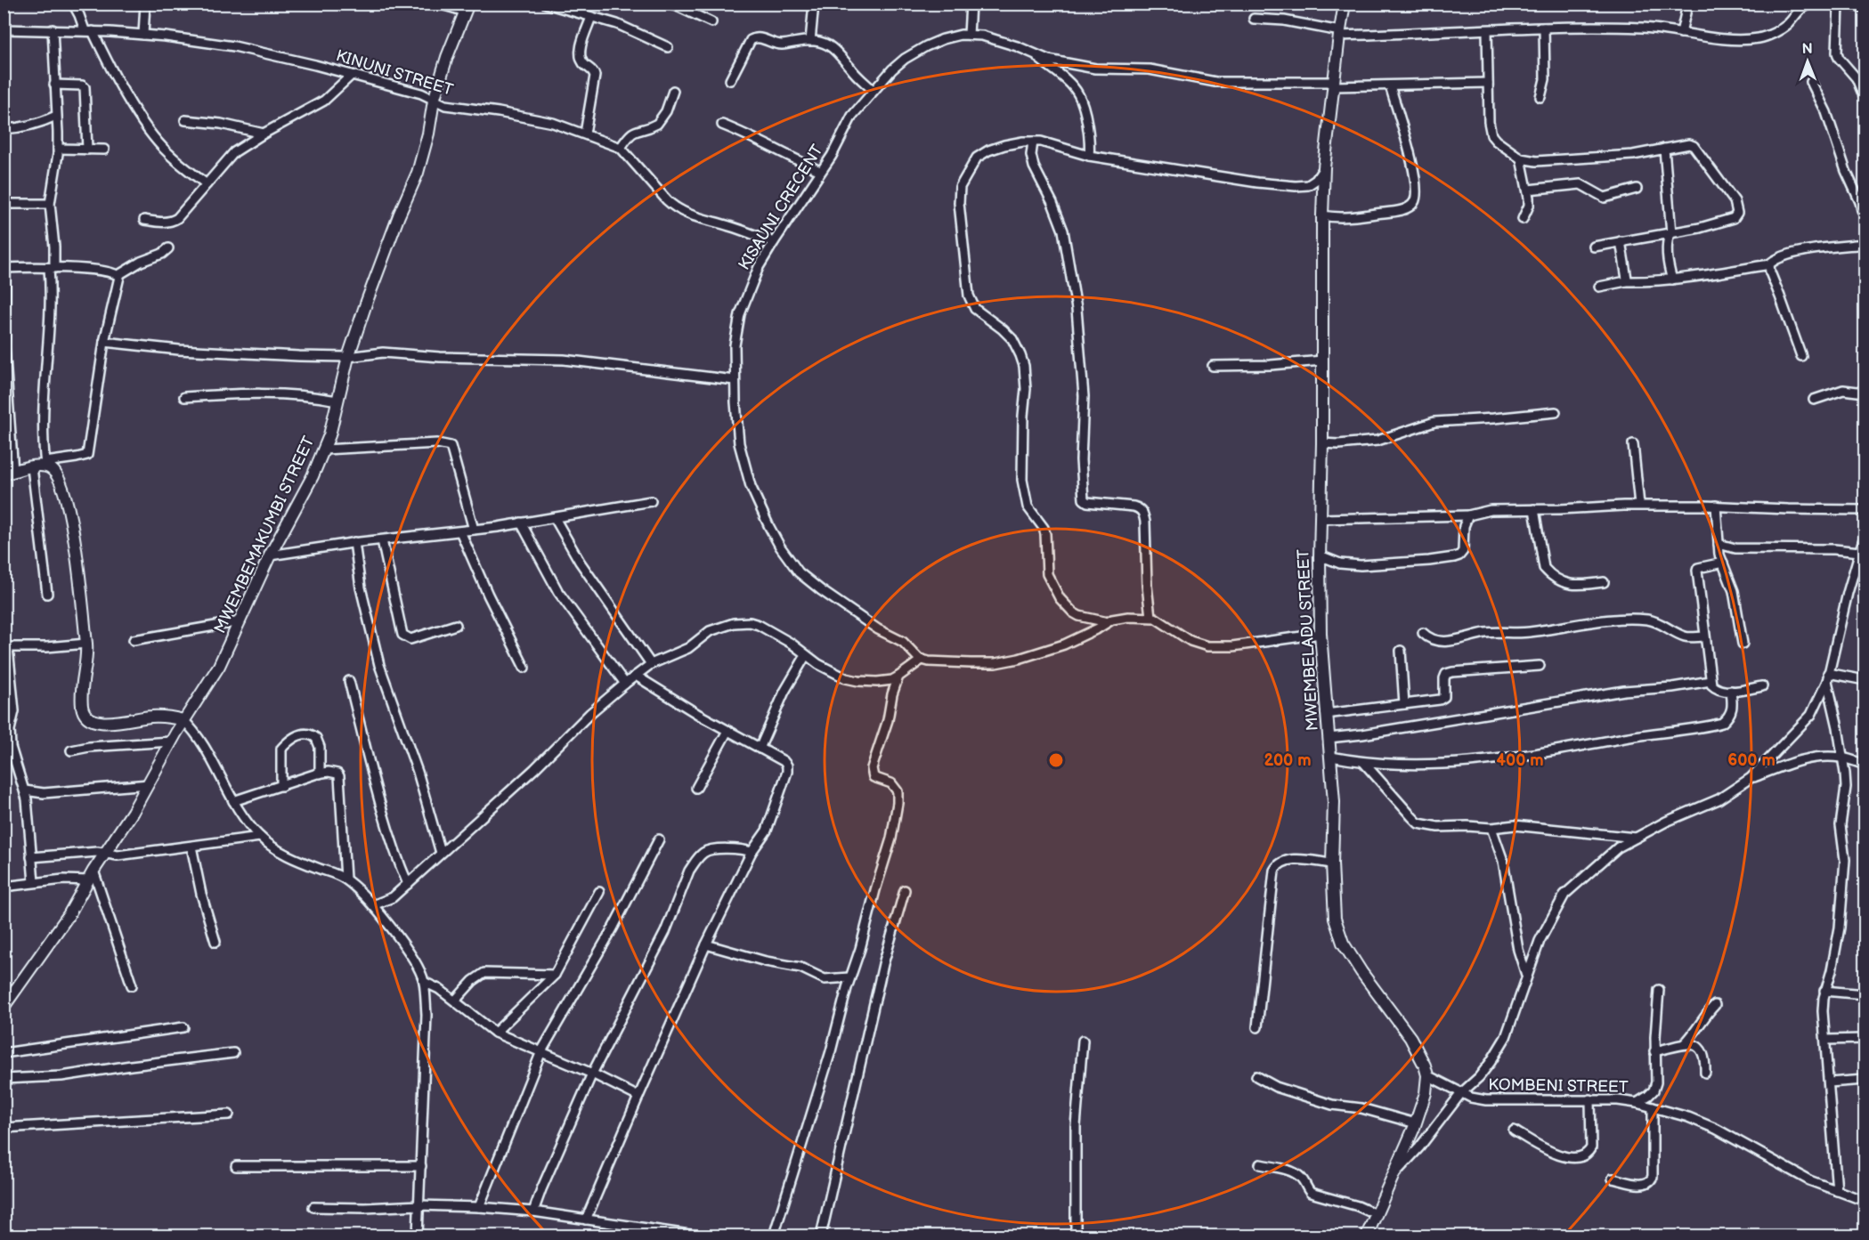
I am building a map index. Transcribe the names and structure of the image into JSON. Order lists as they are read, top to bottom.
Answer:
{
  "streets": {
    "street": [
      "KINUNI STREET",
      "KISAUNI CRECENT",
      "MWEMBEMAKUMBI STREET",
      "MWEMBELADU STREET",
      "KOMBENI STREET"
    ]
  },
  "crossings": [
    ["KINUNI STREET", "KISAUNI CRECENT"],
    ["KINUNI STREET", "MWEMBEMAKUMBI STREET"],
    ["KISAUNI CRECENT", "MWEMBELADU STREET"],
    ["MWEMBELADU STREET", "KOMBENI STREET"]
  ],
  "north": "top",
  "rings": ["200 m", "400 m", "600 m"]
}
